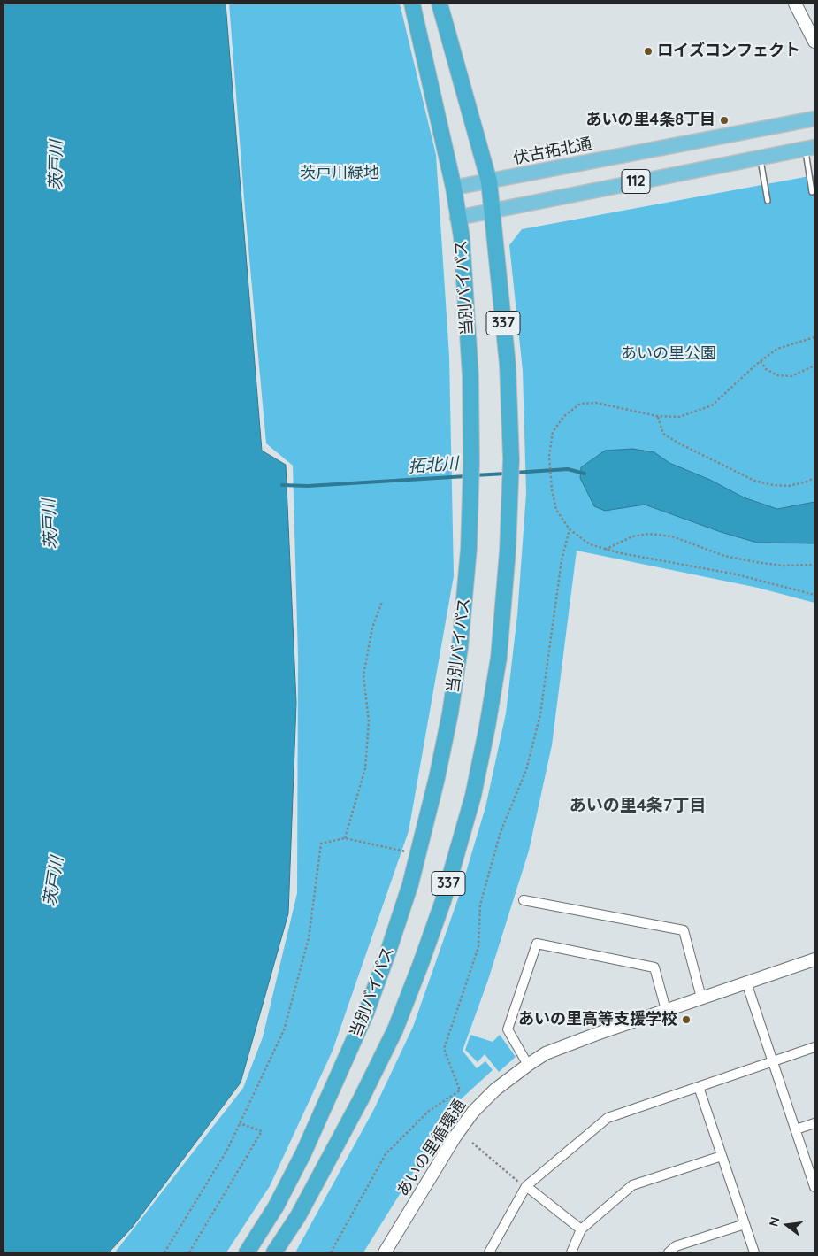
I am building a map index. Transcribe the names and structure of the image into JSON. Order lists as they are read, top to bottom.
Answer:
{
  "streets": {
    "highway": ["当別バイパス", "337"],
    "main road": ["伏古拓北通", "112"],
    "street": ["あいの里循環通"]
  },
  "crossings": [
    ["伏古拓北通", "当別バイパス"],
    ["112", "当別バイパス"]
  ],
  "districts": ["あいの里4条7丁目"],
  "water": ["茨戸川", "拓北川"],
  "parks": ["茨戸川緑地", "あいの里公園"],
  "places": ["ロイズコンフェクト", "あいの里4条8丁目", "あいの里高等支援学校"],
  "north": "left"
}
